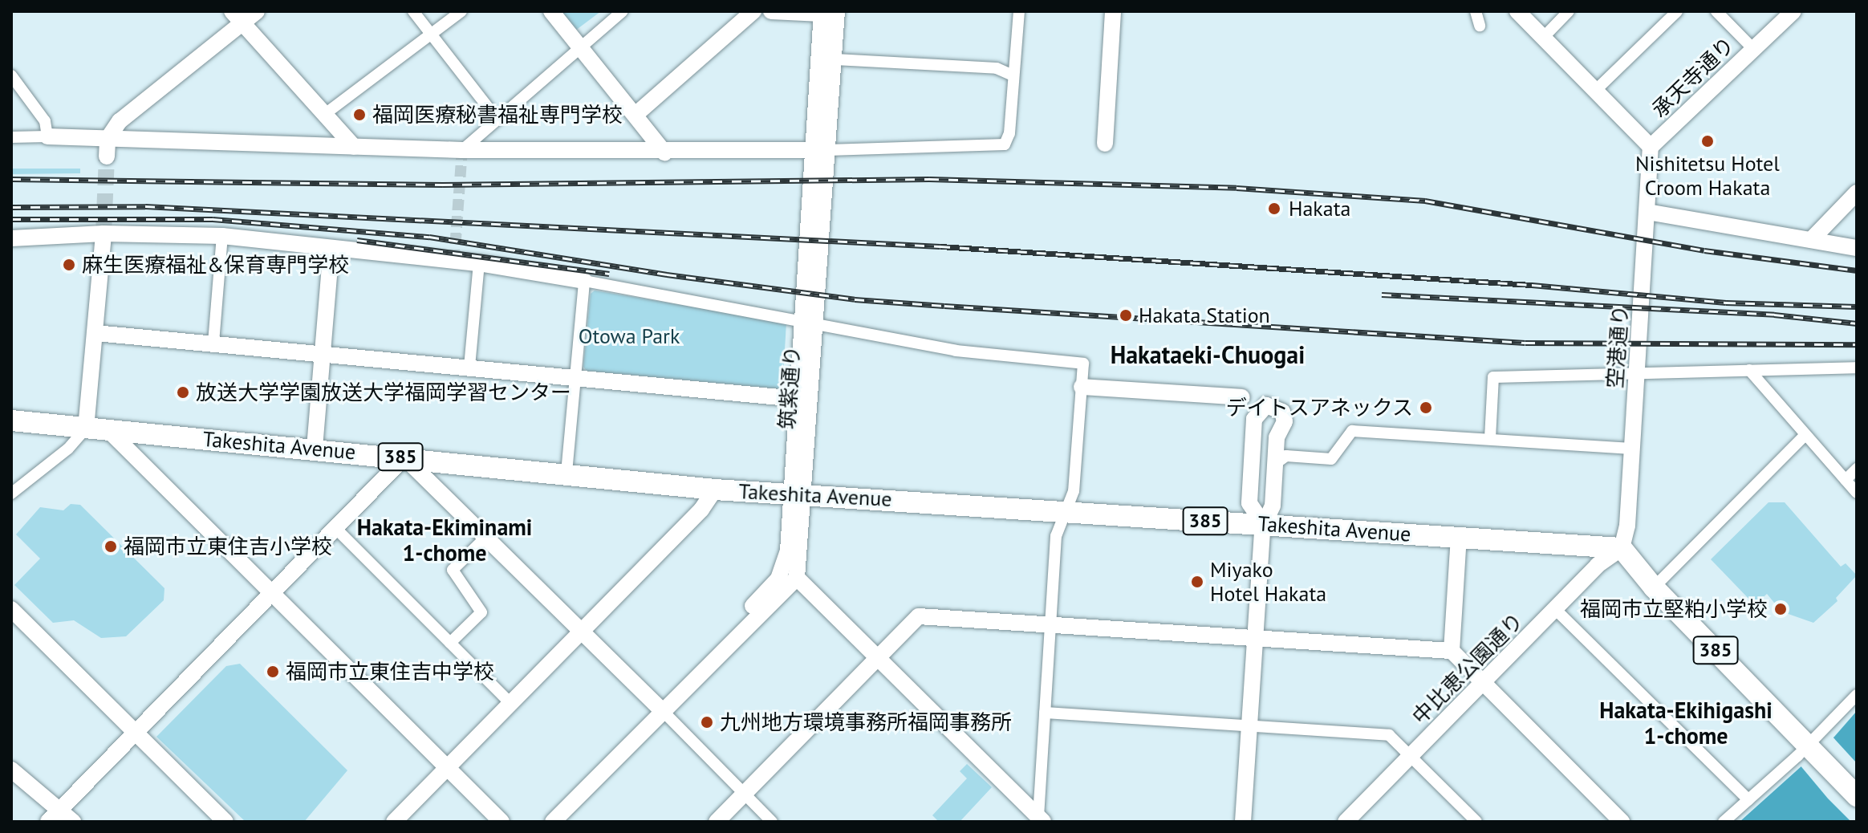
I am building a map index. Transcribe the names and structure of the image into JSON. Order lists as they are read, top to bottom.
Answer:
{
  "streets": {
    "highway": ["Takeshita Avenue", "385"],
    "street": [
      "承天寺通り",
      "空港通り",
      "筑紫通り",
      "中比恵公園通り"
    ]
  },
  "crossings": [
    ["承天寺通り", "空港通り"],
    ["空港通り", "Takeshita Avenue"],
    ["空港通り", "385"],
    ["空港通り", "中比恵公園通り"],
    ["筑紫通り", "Takeshita Avenue"],
    ["Takeshita Avenue", "385"],
    ["Takeshita Avenue", "中比恵公園通り"],
    ["385", "中比恵公園通り"]
  ],
  "districts": ["Hakataeki-Chuogai", "Hakata-Ekiminami 1-chome", "Hakata-Ekihigashi 1-chome"],
  "parks": ["Otowa Park"],
  "places": [
    "福岡医療秘書福祉専門学校",
    "Nishitetsu Hotel Croom Hakata",
    "Hakata",
    "麻生医療福祉&保育専門学校",
    "Hakata Station",
    "放送大学学園放送大学福岡学習センター",
    "デイトスアネックス",
    "福岡市立東住吉小学校",
    "Miyako Hotel Hakata",
    "福岡市立堅粕小学校",
    "福岡市立東住吉中学校",
    "九州地方環境事務所福岡事務所"
  ]
}
